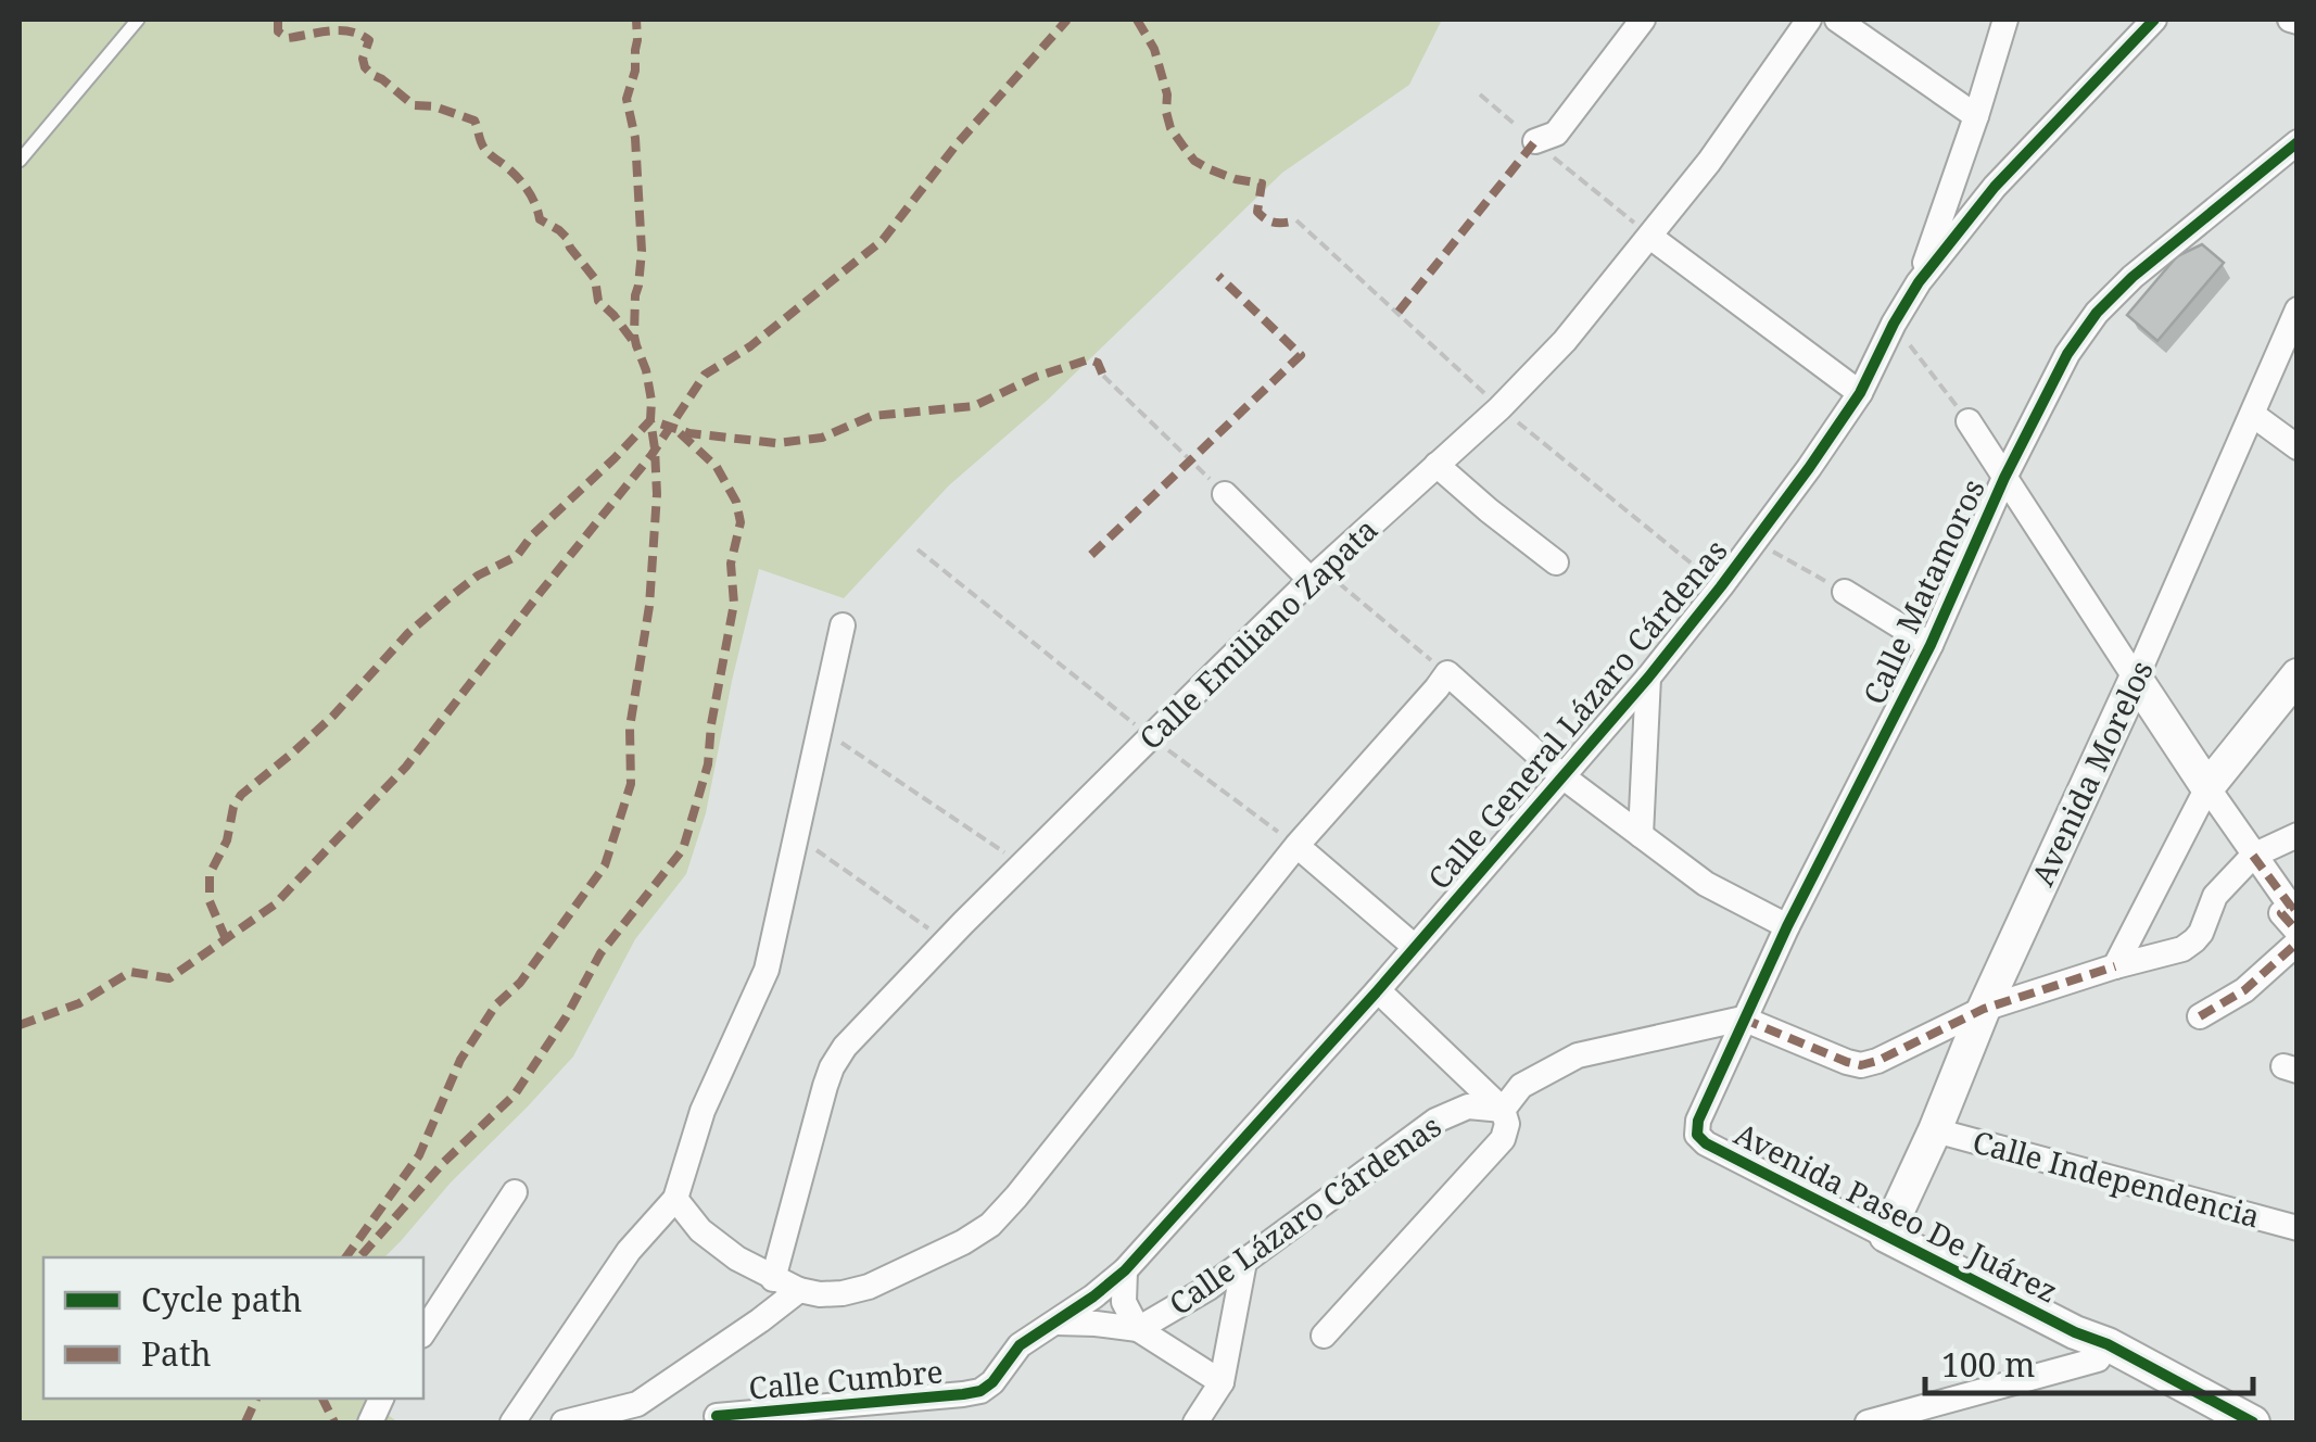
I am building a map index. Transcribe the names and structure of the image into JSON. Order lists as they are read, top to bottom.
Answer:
{
  "streets": {
    "street": [
      "Calle Matamoros",
      "Calle Emiliano Zapata",
      "Calle General Lázaro Cárdenas",
      "Avenida Morelos",
      "Calle Independencia",
      "Avenida Paseo De Juárez",
      "Calle Lázaro Cárdenas",
      "Calle Cumbre"
    ]
  },
  "crossings": [
    ["Calle Matamoros", "Avenida Paseo De Juárez"],
    ["Calle General Lázaro Cárdenas", "Calle Lázaro Cárdenas"],
    ["Calle General Lázaro Cárdenas", "Calle Cumbre"],
    ["Avenida Morelos", "Calle Independencia"],
    ["Avenida Morelos", "Avenida Paseo De Juárez"]
  ],
  "legend": ["Cycle path", "Path"],
  "scale_bar": "100 m"
}
